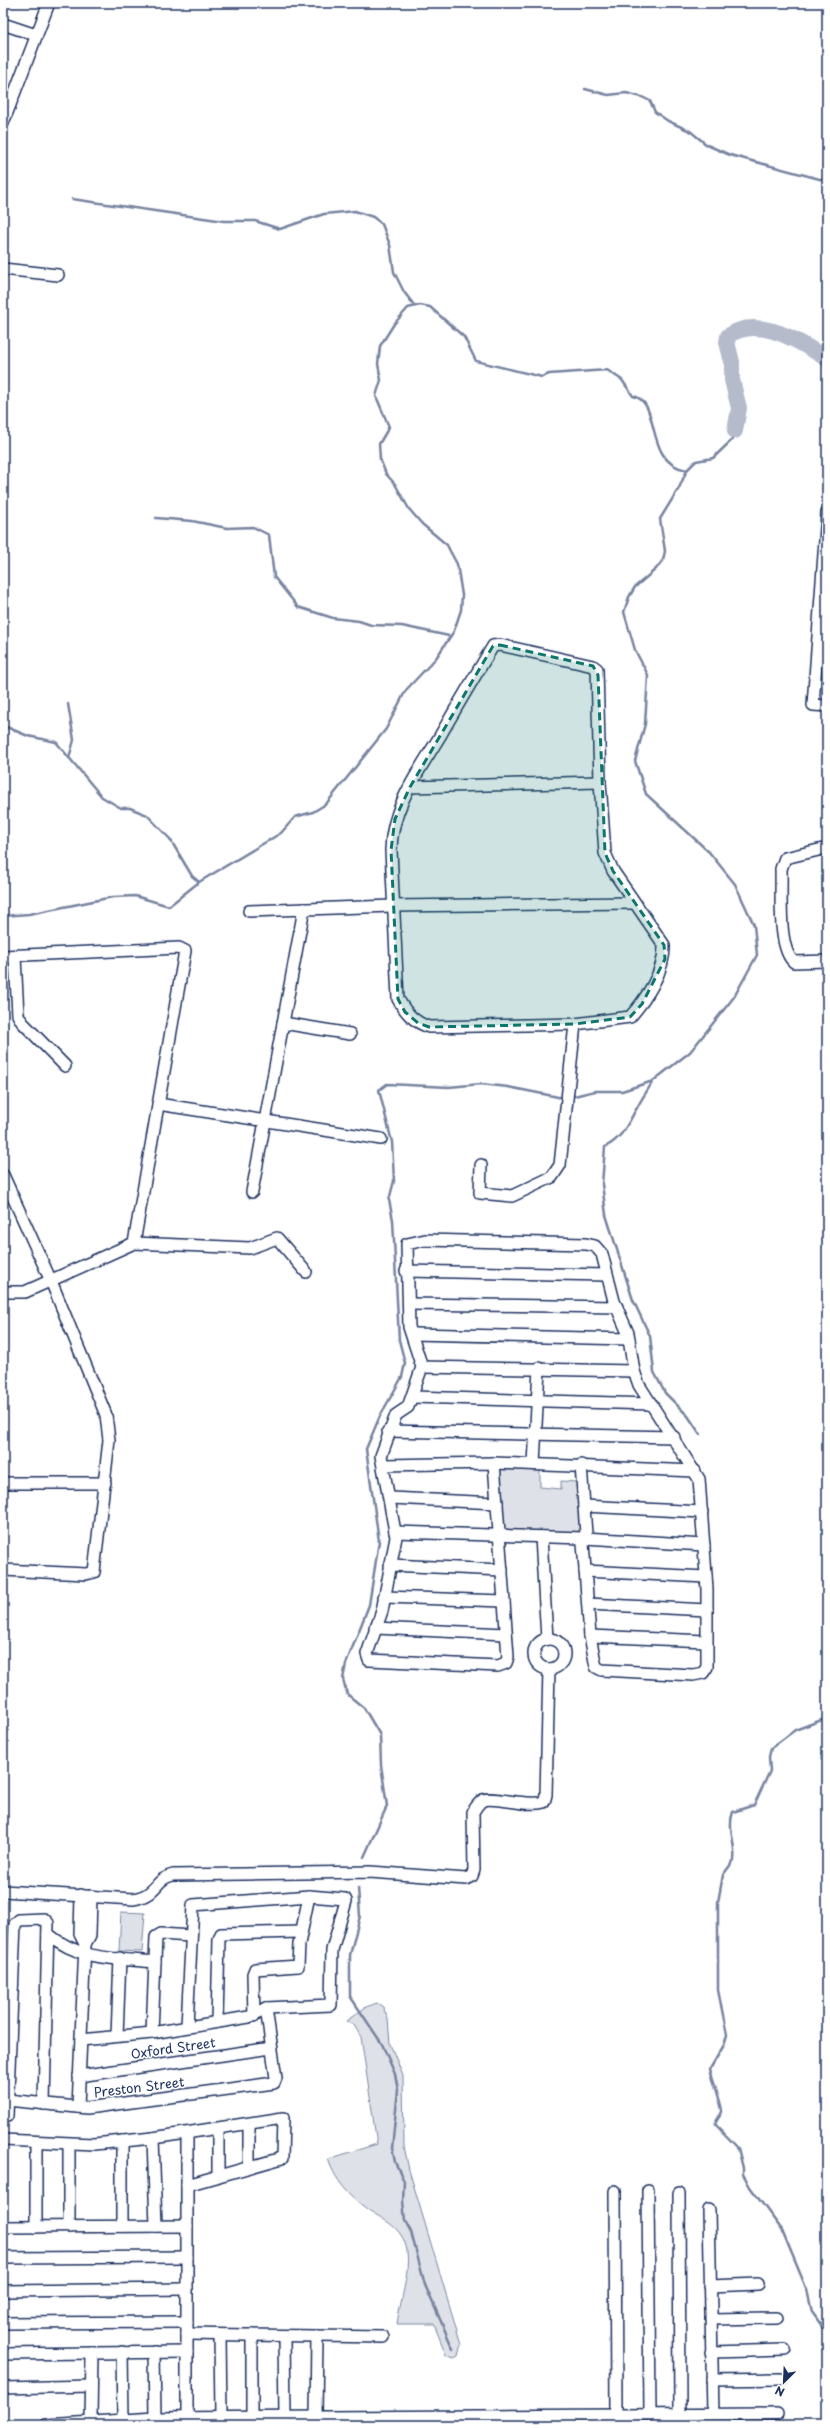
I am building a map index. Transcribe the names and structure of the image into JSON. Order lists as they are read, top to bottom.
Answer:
{
  "streets": {
    "street": ["Oxford Street", "Preston Street"]
  },
  "crossings": [
    ["Oxford Street", "Preston Street"]
  ],
  "north": "bottom left"
}
